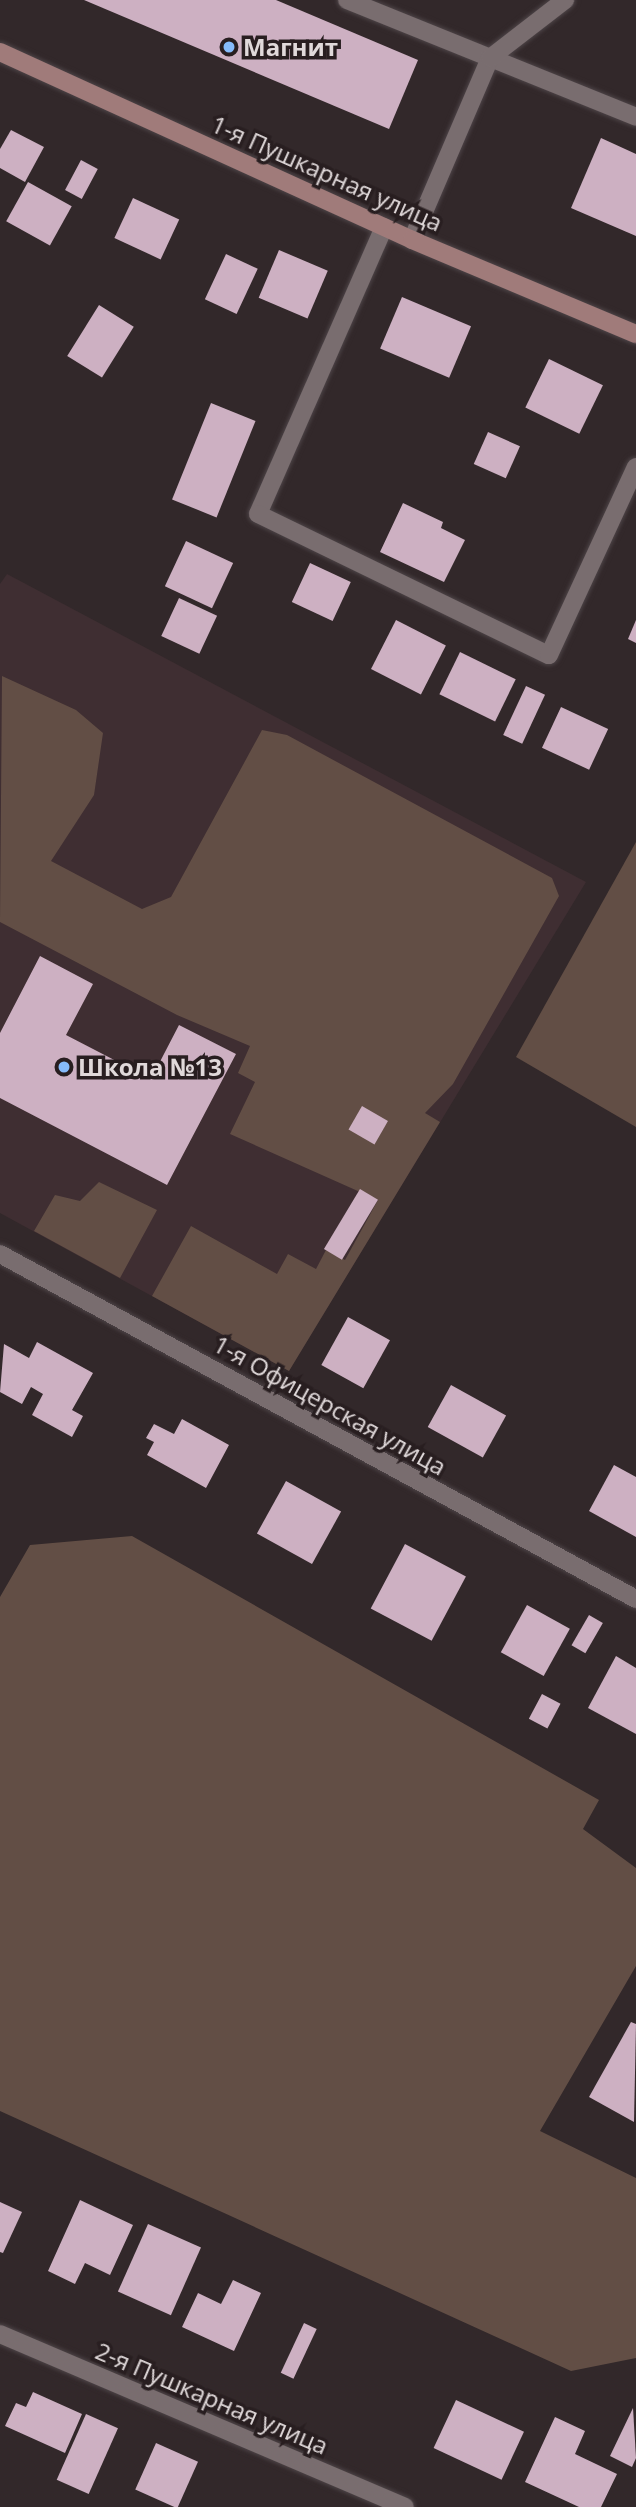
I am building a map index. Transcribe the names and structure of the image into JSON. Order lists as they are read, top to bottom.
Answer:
{
  "streets": {
    "main road": ["1-я Пушкарная улица"],
    "street": ["1-я Офицерская улица", "2-я Пушкарная улица"]
  },
  "places": ["Магнит", "Школа №13"]
}
